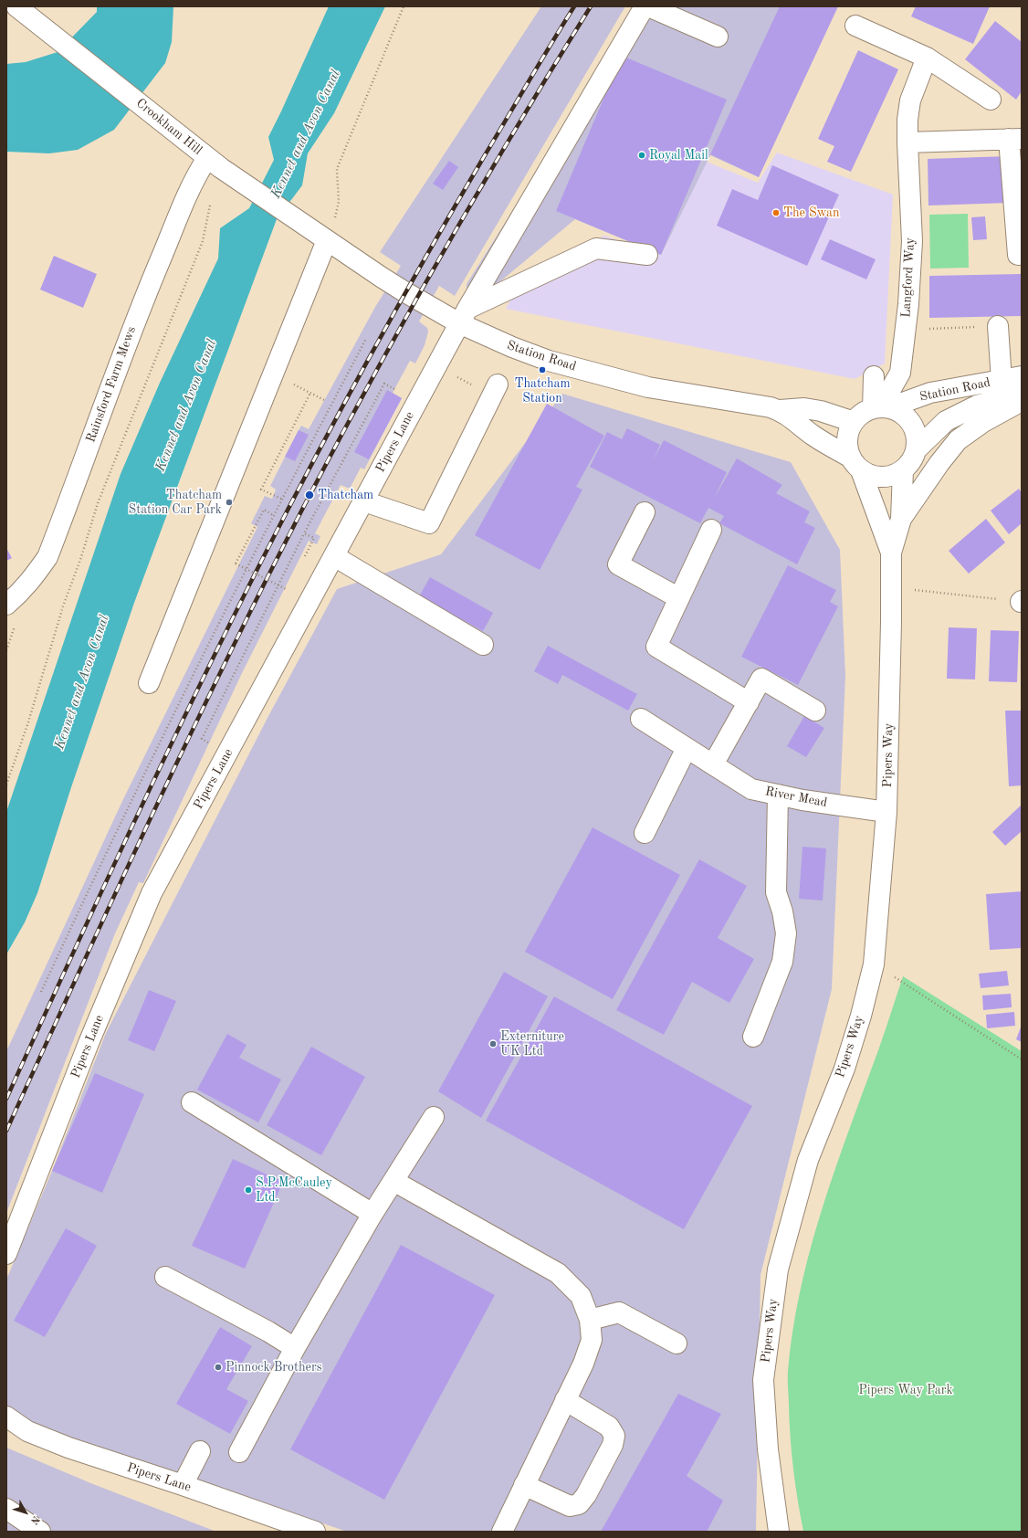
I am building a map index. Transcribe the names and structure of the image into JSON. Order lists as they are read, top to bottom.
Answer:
{
  "streets": {
    "street": [
      "Crookham Hill",
      "Langford Way",
      "Station Road",
      "Rainsford Farm Mews",
      "Pipers Lane",
      "Pipers Way",
      "River Mead"
    ]
  },
  "crossings": [
    ["Crookham Hill", "Station Road"],
    ["Crookham Hill", "Rainsford Farm Mews"],
    ["Langford Way", "Station Road"],
    ["Langford Way", "Pipers Way"],
    ["Station Road", "Pipers Lane"],
    ["Station Road", "Pipers Way"],
    ["Pipers Way", "River Mead"]
  ],
  "water": ["Kennet and Avon Canal"],
  "parks": ["Pipers Way Park"],
  "places": [
    "Royal Mail",
    "The Swan",
    "Thatcham Station",
    "Thatcham",
    "Thatcham Station Car Park",
    "Externiture UK Ltd",
    "S.P.McCauley Ltd.",
    "Pinnock Brothers"
  ],
  "north": "bottom right"
}
